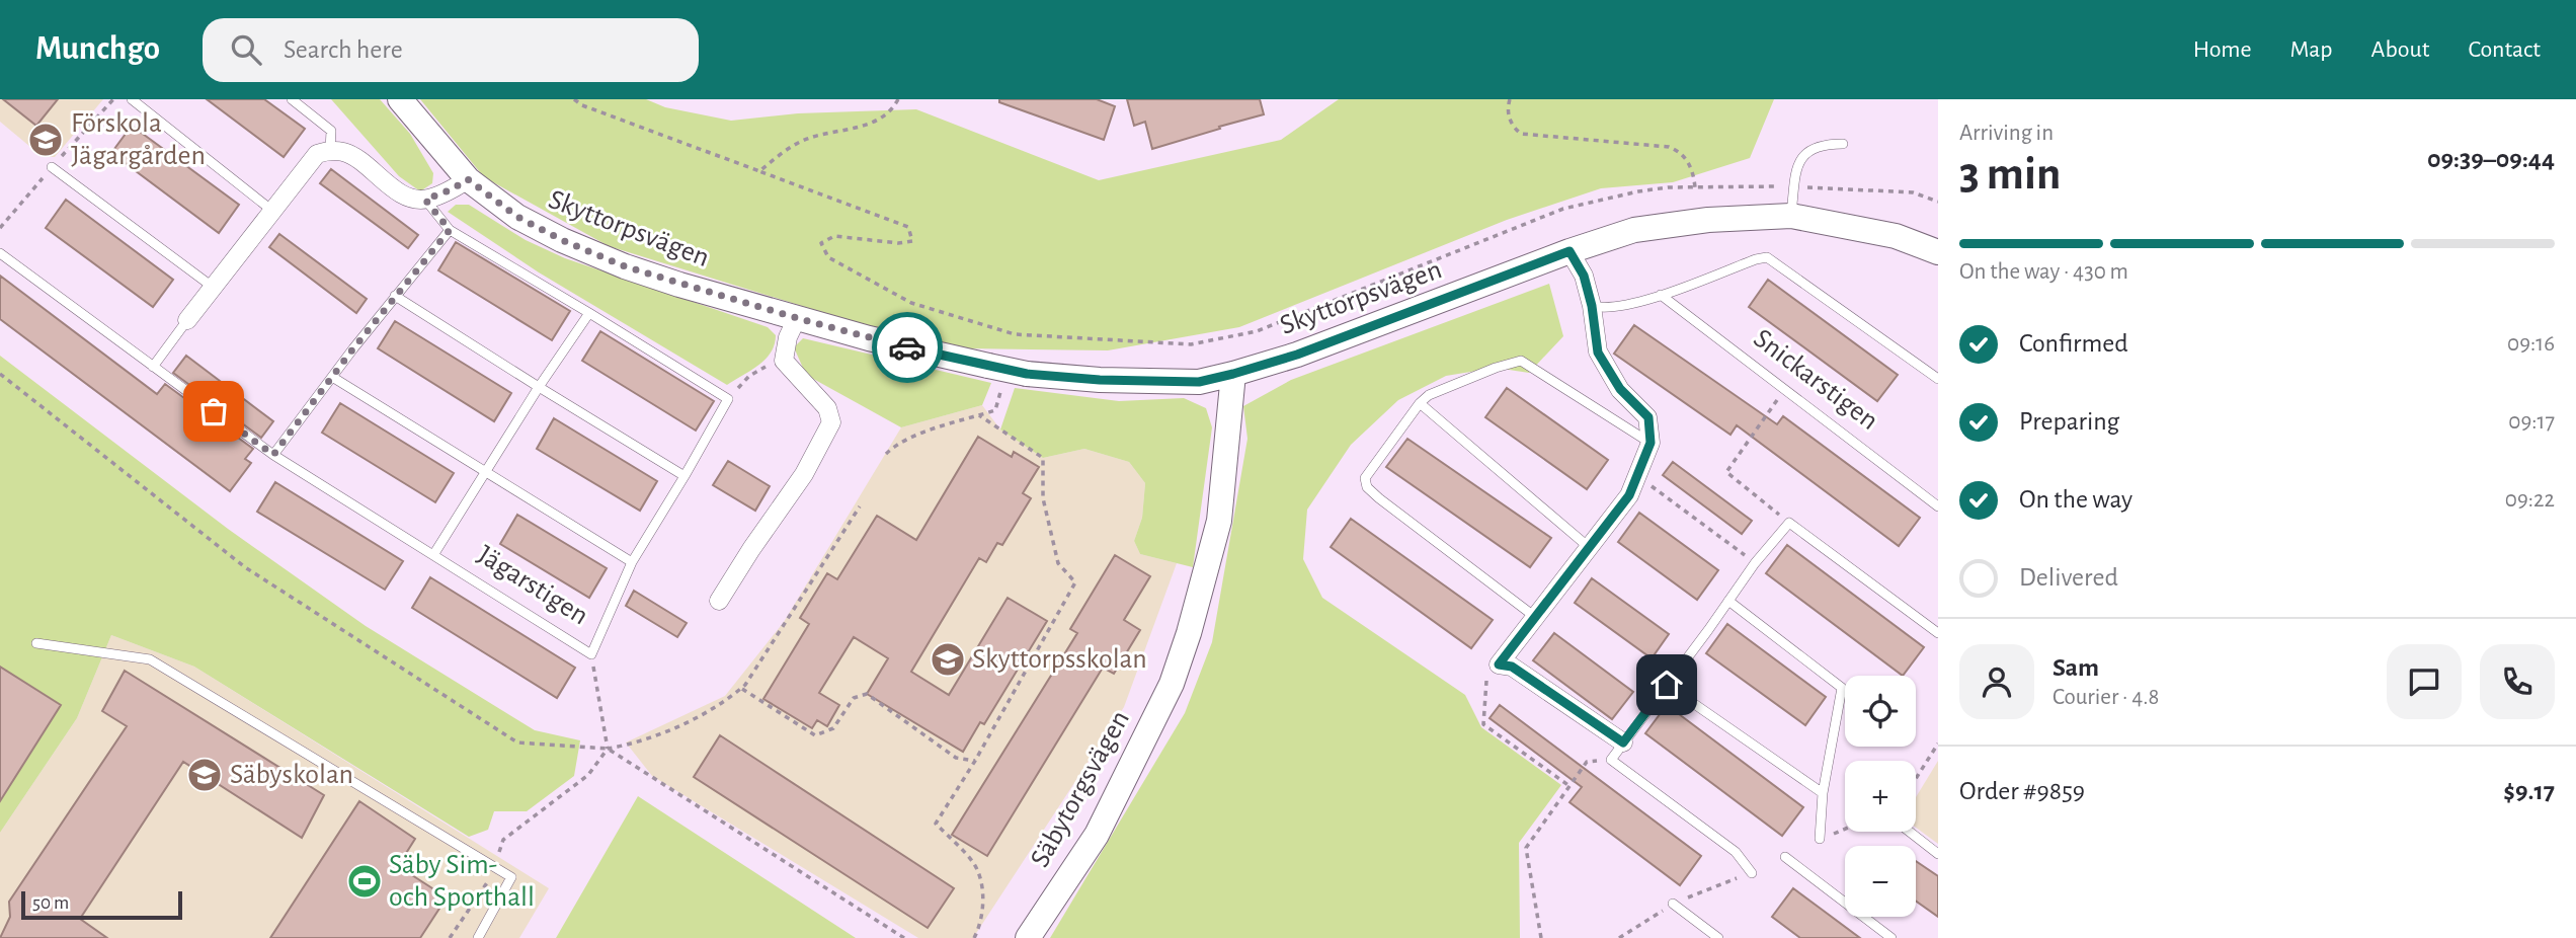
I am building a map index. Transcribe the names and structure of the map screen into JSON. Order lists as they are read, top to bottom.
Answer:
{
  "streets": {
    "street": ["Skyttorpsvägen", "Säbytorgsvägen"],
    "lane": ["Snickarstigen", "Jägarstigen"]
  },
  "crossings": [
    ["Skyttorpsvägen", "Säbytorgsvägen"]
  ],
  "places": {
    "school or university": ["Förskola Jägargården", "Skyttorpsskolan", "Säbyskolan"],
    "sports": ["Säby Sim- och Sporthall"]
  },
  "scale_bar": "50 m",
  "page": {
    "header": "Munchgo",
    "search": "Search here",
    "nav": [
      "Home",
      "Map",
      "About",
      "Contact"
    ],
    "heading": ["3 min", "Arriving in", "09:39–09:44"],
    "panel": [
      "Sam",
      "Courier · 4.8",
      "Order #9859",
      "$9.17"
    ],
    "bar": "On the way · 430 m",
    "list": [
      ["Confirmed", "09:16"],
      ["Preparing", "09:17"],
      ["On the way", "09:22"],
      "Delivered"
    ],
    "map_buttons": ["+", "−"],
    "scale": "50 m"
  }
}
